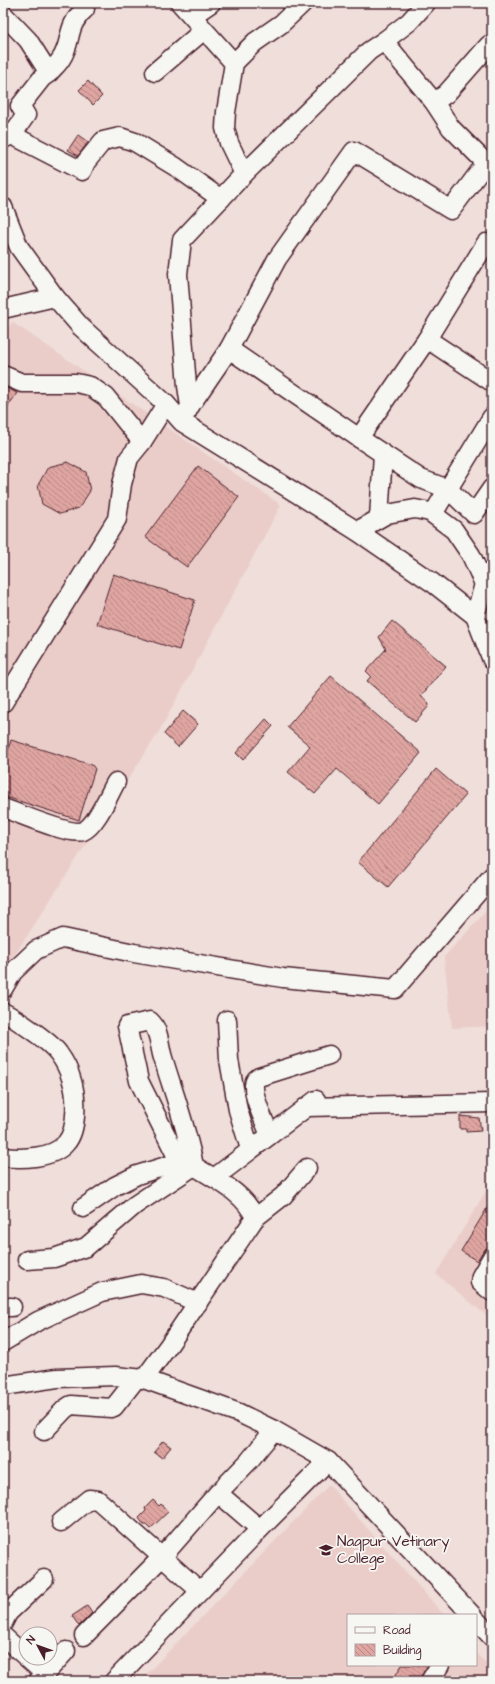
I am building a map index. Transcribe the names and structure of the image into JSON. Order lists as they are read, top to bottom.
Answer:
{
  "places": {
    "school or university": ["Nagpur Vetinary College"]
  },
  "legend": ["Road", "Building"],
  "north": "top left"
}
